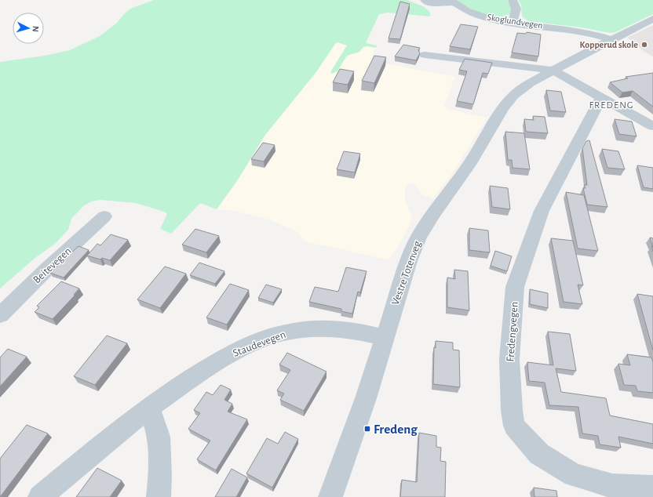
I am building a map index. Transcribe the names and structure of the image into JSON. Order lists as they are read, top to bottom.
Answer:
{
  "streets": {
    "street": [
      "Skoglundvegen",
      "Beitevegen",
      "Vestre Totenveg",
      "Fredengvegen",
      "Staudevegen"
    ]
  },
  "crossings": [
    ["Skoglundvegen", "Vestre Totenveg"],
    ["Vestre Totenveg", "Staudevegen"]
  ],
  "districts": ["FREDENG"],
  "places": {
    "other": ["Kopperud skole"],
    "transit": ["Fredeng"]
  },
  "north": "right"
}
